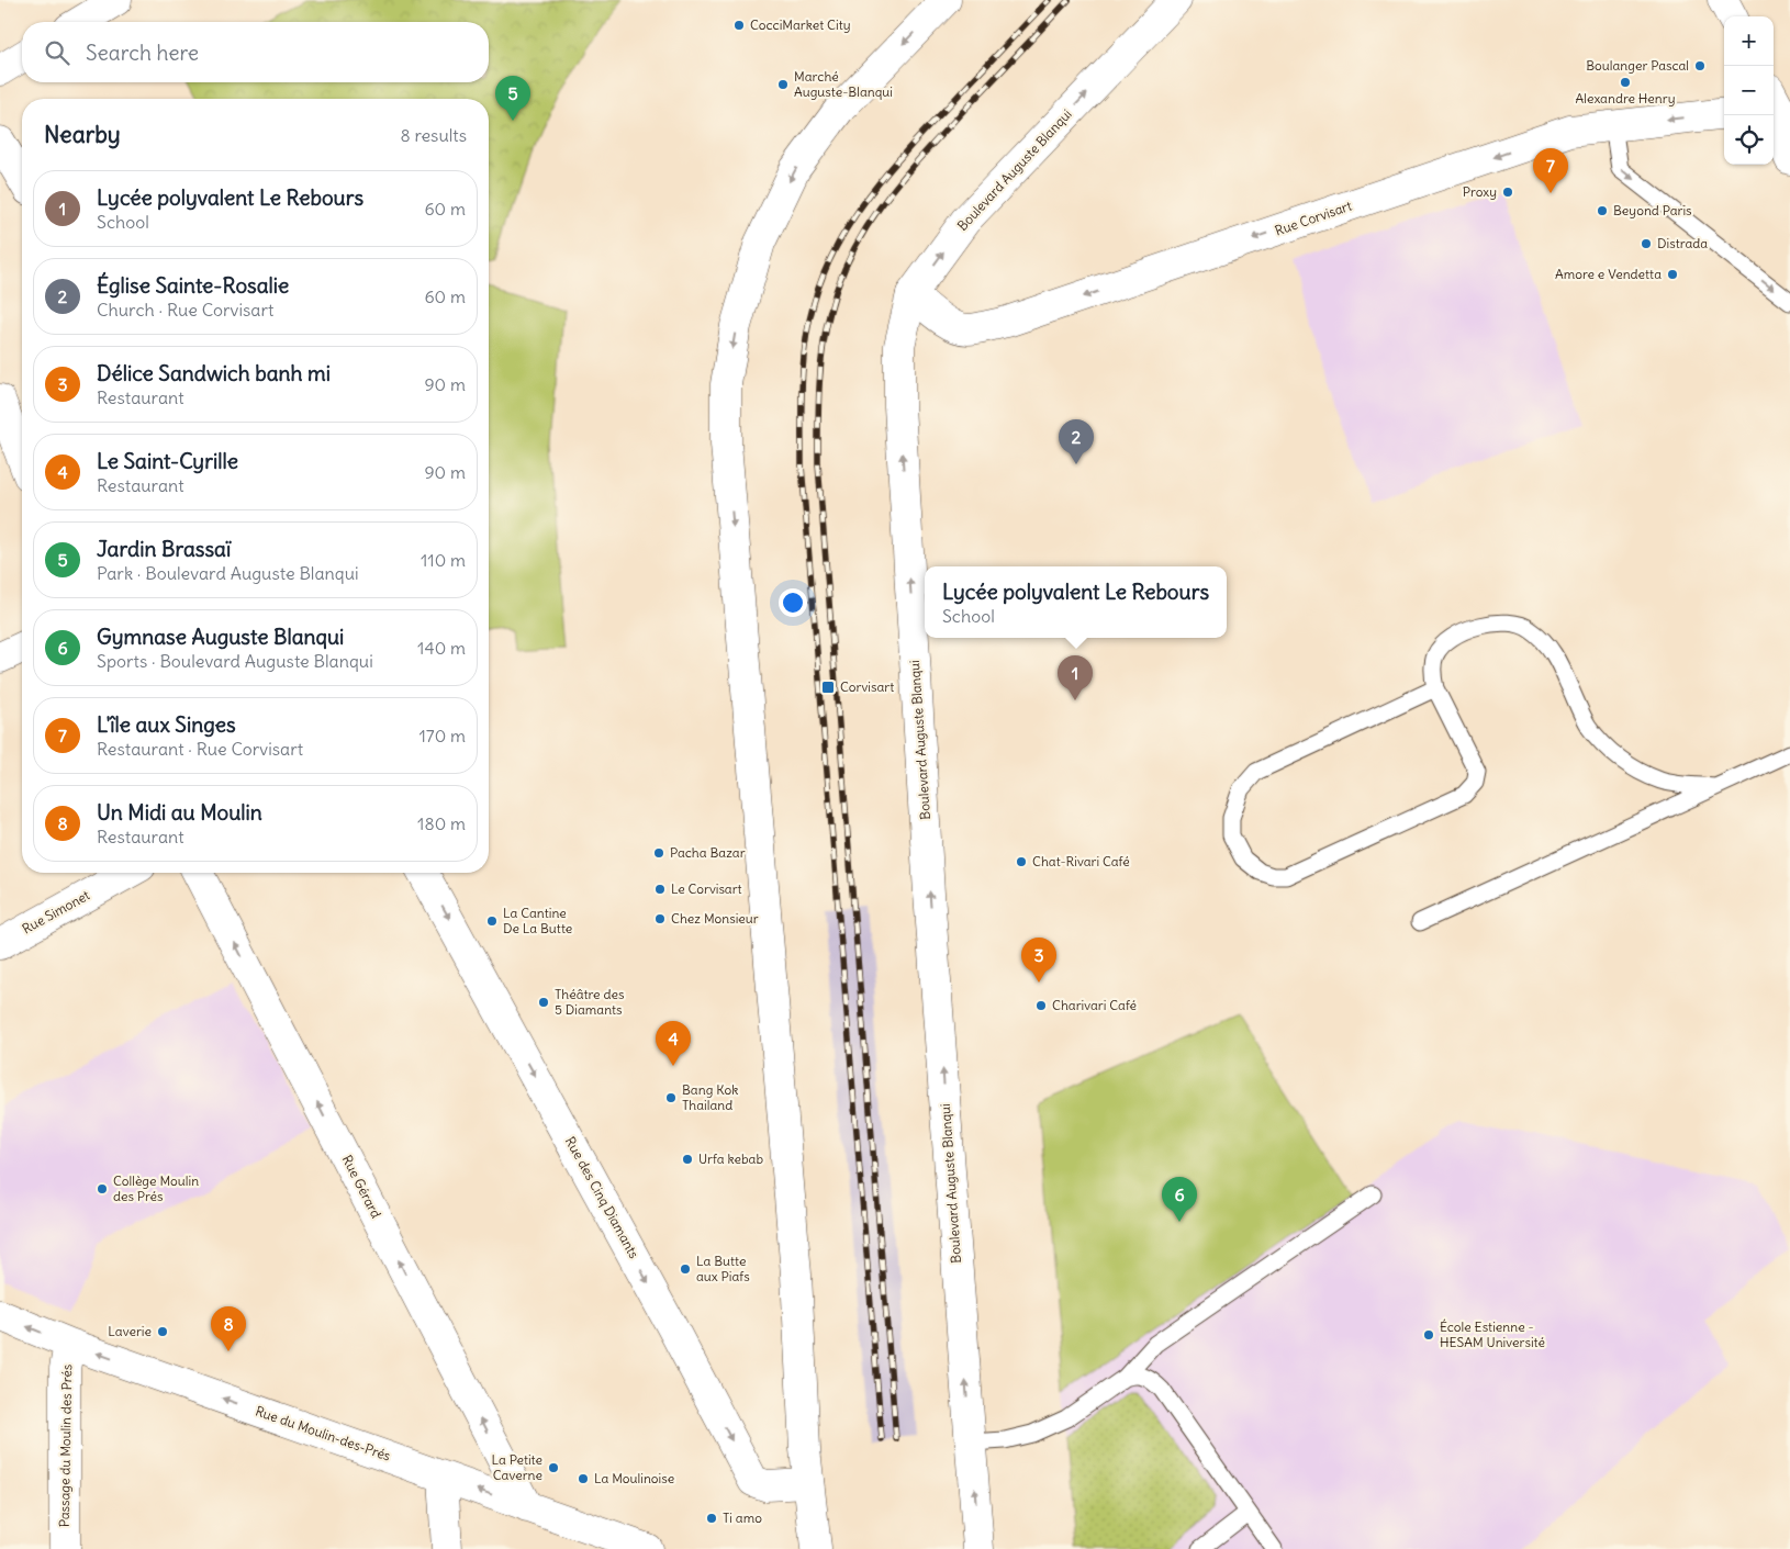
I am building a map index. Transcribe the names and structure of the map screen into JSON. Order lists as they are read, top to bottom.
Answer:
{
  "streets": {
    "street": [
      "Boulevard Auguste Blanqui",
      "Rue Corvisart",
      "Rue Simonet",
      "Rue Gérard",
      "Rue des Cinq Diamants",
      "Rue du Moulin-des-Prés",
      "Passage du Moulin des Prés"
    ]
  },
  "crossings": [
    ["Boulevard Auguste Blanqui", "Rue Corvisart"],
    ["Rue Gérard", "Rue du Moulin-des-Prés"],
    ["Rue du Moulin-des-Prés", "Passage du Moulin des Prés"]
  ],
  "one_way": [
    "Rue Corvisart",
    "Rue Gérard",
    "Rue des Cinq Diamants",
    "Rue du Moulin-des-Prés"
  ],
  "places": {
    "other": [
      "CocciMarket City",
      "Boulanger Pascal",
      "Alexandre Henry",
      "Marché Auguste-Blanqui",
      "Proxy",
      "Beyond Paris",
      "Distrada",
      "Amore e Vendetta",
      "Pacha Bazar",
      "Chat-Rivari Café",
      "Le Corvisart",
      "Chez Monsieur",
      "La Cantine De La Butte",
      "Théâtre des 5 Diamants",
      "Charivari Café",
      "Bang Kok Thailand",
      "Urfa kebab",
      "Collège Moulin des Prés",
      "La Butte aux Piafs",
      "Laverie",
      "École Estienne - HESAM Université",
      "La Petite Caverne",
      "La Moulinoise",
      "Ti amo"
    ],
    "transit": ["Corvisart"]
  },
  "page": {
    "map_buttons": ["+", "−"],
    "search": "Search here",
    "pins": [
      "5",
      "7",
      "2",
      "1",
      "3",
      "4",
      "6",
      "8"
    ],
    "heading": ["Nearby", "8 results"],
    "list": [
      {
        "mark": "1",
        "name": "Lycée polyvalent Le Rebours",
        "note": "School",
        "value": "60 m"
      },
      {
        "mark": "2",
        "name": "Église Sainte-Rosalie",
        "note": "Church · Rue Corvisart",
        "value": "60 m"
      },
      {
        "mark": "3",
        "name": "Délice Sandwich banh mi",
        "note": "Restaurant",
        "value": "90 m"
      },
      {
        "mark": "4",
        "name": "Le Saint-Cyrille",
        "note": "Restaurant",
        "value": "90 m"
      },
      {
        "mark": "5",
        "name": "Jardin Brassaï",
        "note": "Park · Boulevard Auguste Blanqui",
        "value": "110 m"
      },
      {
        "mark": "6",
        "name": "Gymnase Auguste Blanqui",
        "note": "Sports · Boulevard Auguste Blanqui",
        "value": "140 m"
      },
      {
        "mark": "7",
        "name": "L'île aux Singes",
        "note": "Restaurant · Rue Corvisart",
        "value": "170 m"
      },
      {
        "mark": "8",
        "name": "Un Midi au Moulin",
        "note": "Restaurant",
        "value": "180 m"
      }
    ],
    "popup": ["Lycée polyvalent Le Rebours", "School"]
  }
}
